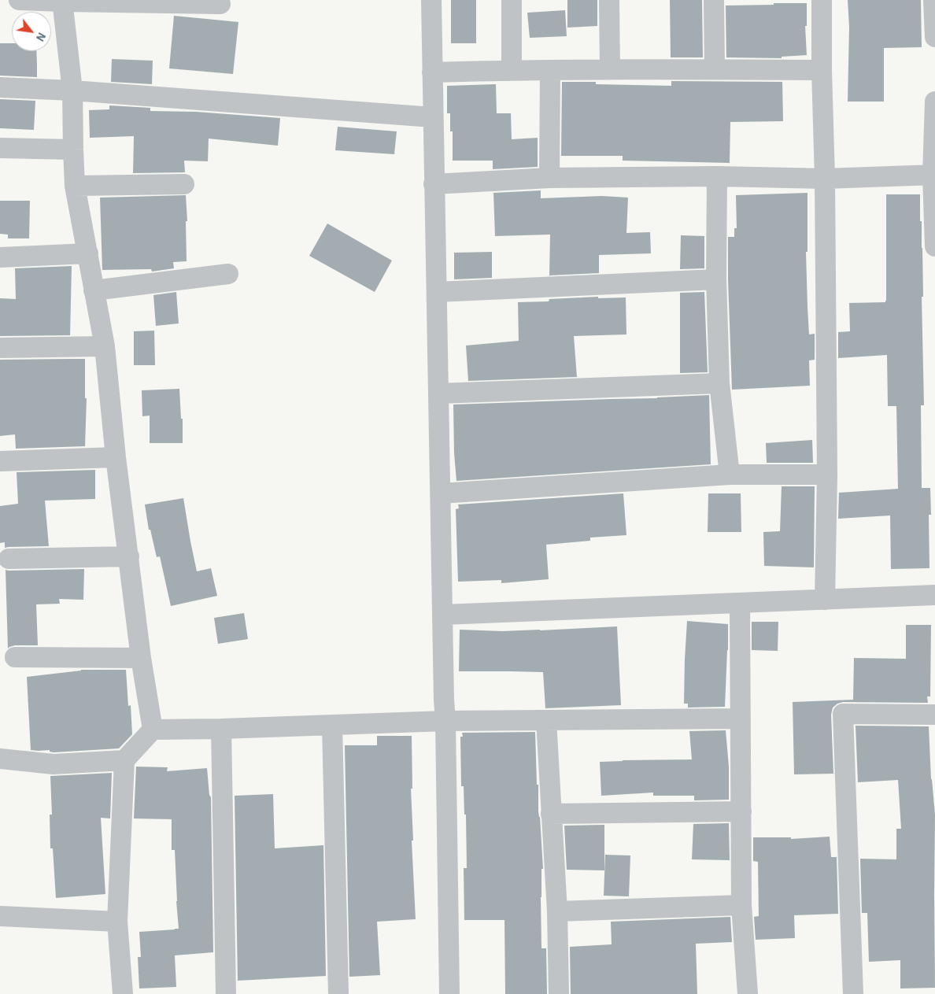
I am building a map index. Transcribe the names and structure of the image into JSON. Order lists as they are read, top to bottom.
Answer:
{
  "north": "bottom right"
}
